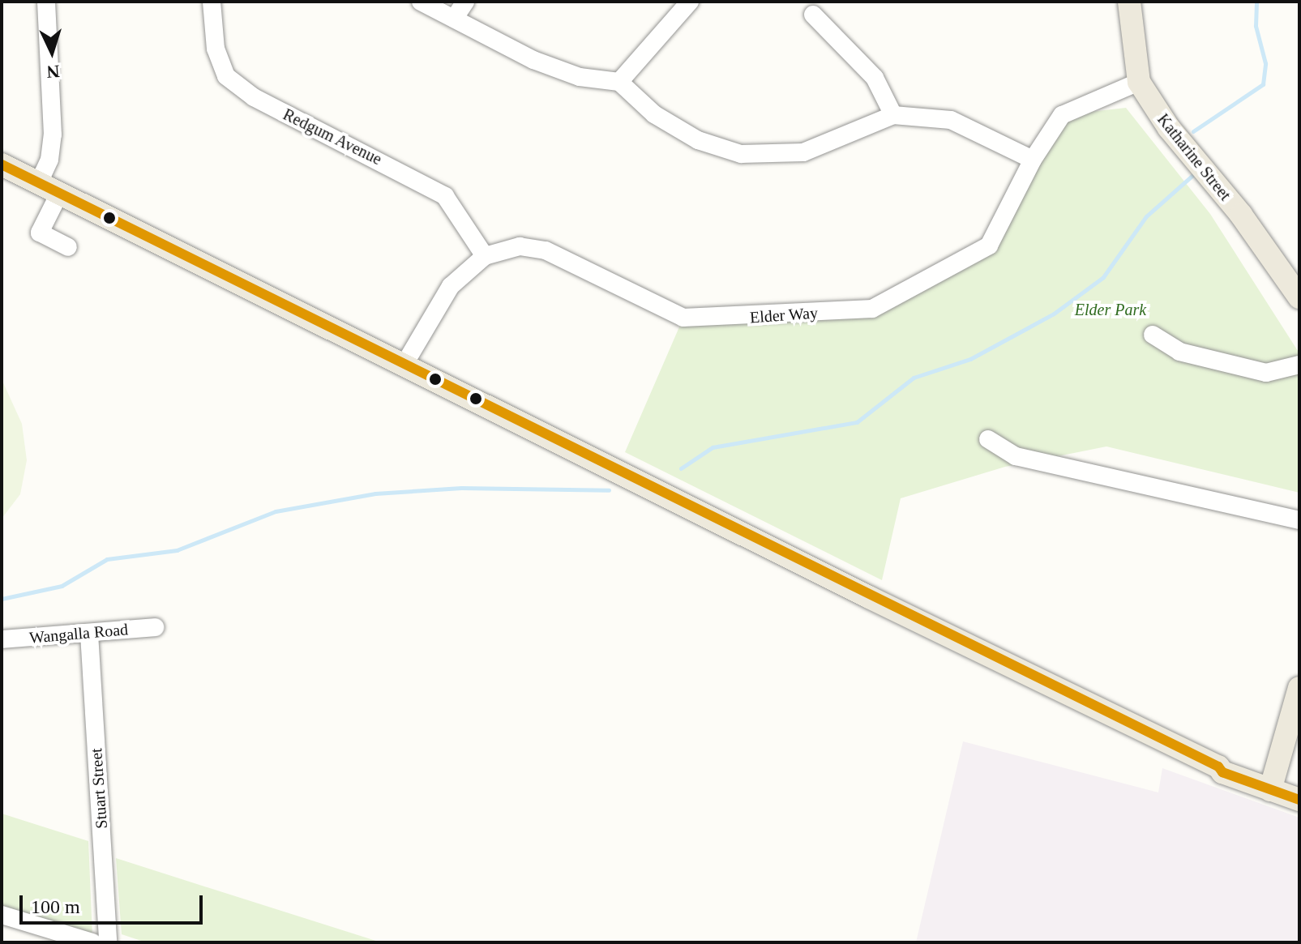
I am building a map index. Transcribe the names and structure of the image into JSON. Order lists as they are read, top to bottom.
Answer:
{
  "streets": {
    "main road": ["Katharine Street"],
    "street": [
      "Redgum Avenue",
      "Elder Way",
      "Wangalla Road",
      "Stuart Street"
    ]
  },
  "crossings": [
    ["Redgum Avenue", "Elder Way"],
    ["Katharine Street", "Elder Way"],
    ["Wangalla Road", "Stuart Street"]
  ],
  "parks": ["Elder Park"],
  "scale_bar": "100 m",
  "north": "bottom"
}
